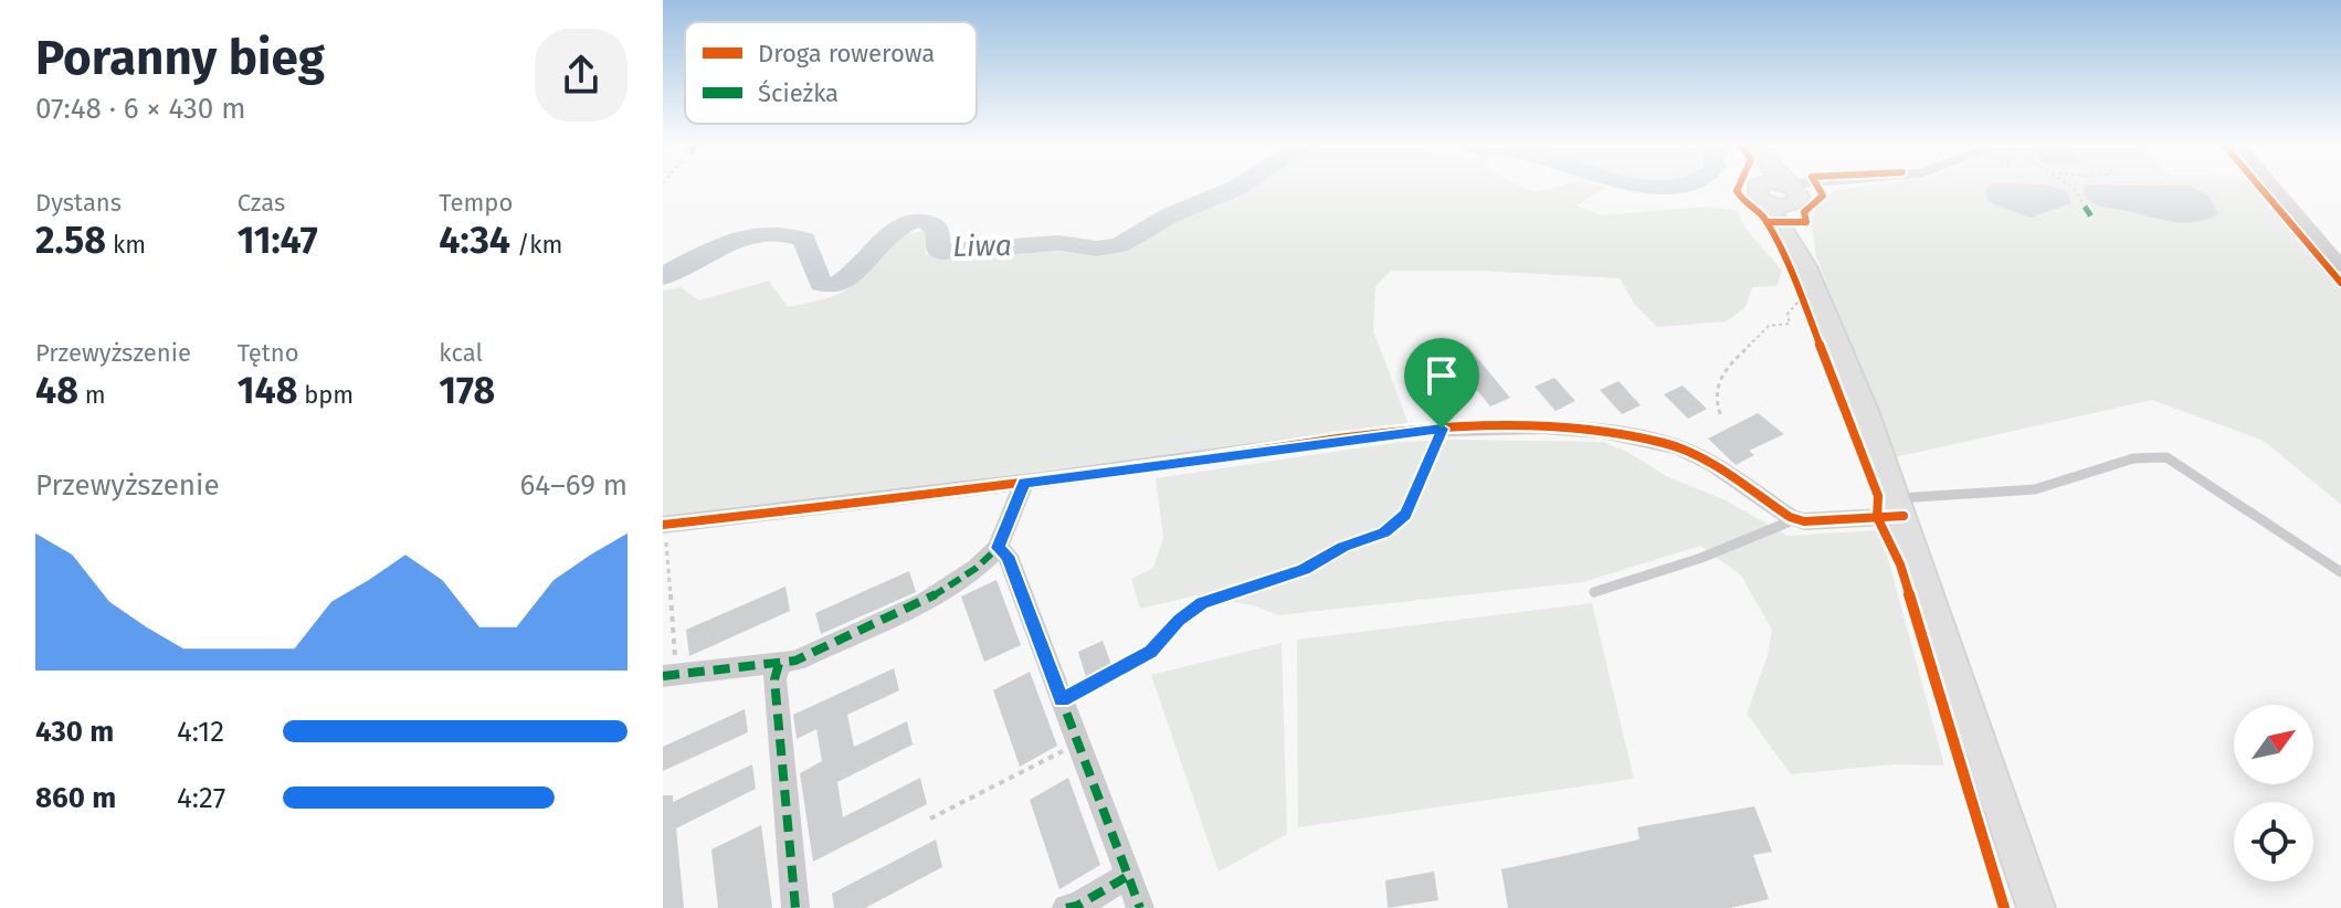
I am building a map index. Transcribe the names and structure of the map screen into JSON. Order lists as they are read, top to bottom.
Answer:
{
  "water": ["Liwa"],
  "legend": ["Droga rowerowa", "Ścieżka"],
  "north": "top right",
  "page": {
    "heading": ["Poranny bieg", "07:48 · 6 × 430 m"],
    "stats": [
      ["Dystans", "2.58 km"],
      ["Czas", "11:47"],
      ["Tempo", "4:34 /km"],
      ["Przewyższenie", "48 m"],
      ["Tętno", "148 bpm"],
      ["kcal", "178"]
    ],
    "chart": ["Przewyższenie", "64–69 m"],
    "list": [
      {
        "name": "430 m",
        "note": "4:12"
      },
      {
        "name": "860 m",
        "note": "4:27"
      }
    ]
  }
}
